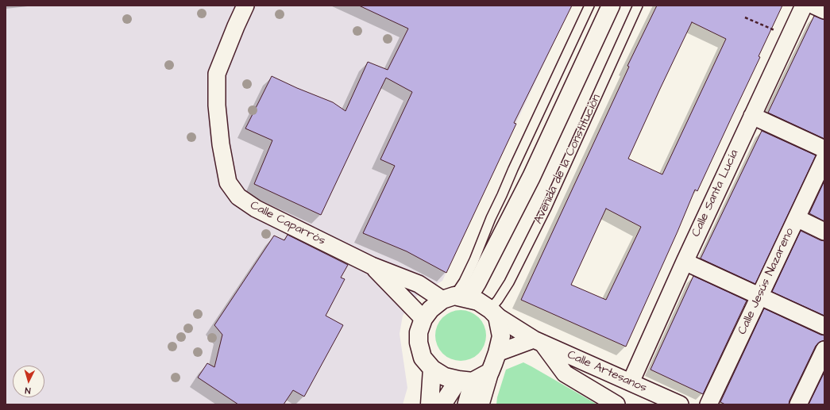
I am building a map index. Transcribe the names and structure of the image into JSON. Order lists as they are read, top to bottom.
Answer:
{
  "streets": {
    "street": [
      "Calle Santa Lucía",
      "Calle Caparrós",
      "Calle Jesús Nazareno",
      "Calle Artesanos"
    ],
    "lane": ["Avenida de la Constitución"]
  },
  "crossings": [
    ["Avenida de la Constitución", "Calle Caparrós"],
    ["Avenida de la Constitución", "Calle Artesanos"],
    ["Calle Santa Lucía", "Calle Artesanos"],
    ["Calle Caparrós", "Calle Artesanos"]
  ],
  "north": "bottom"
}
